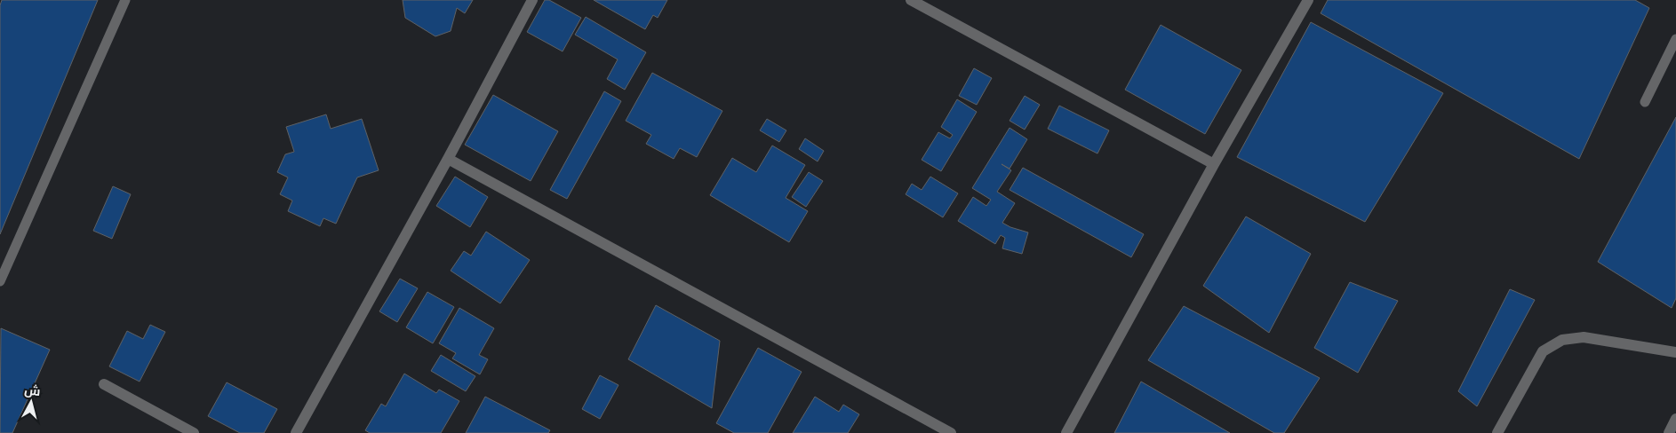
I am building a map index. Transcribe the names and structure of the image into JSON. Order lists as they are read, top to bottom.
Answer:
{
  "north": "top"
}
